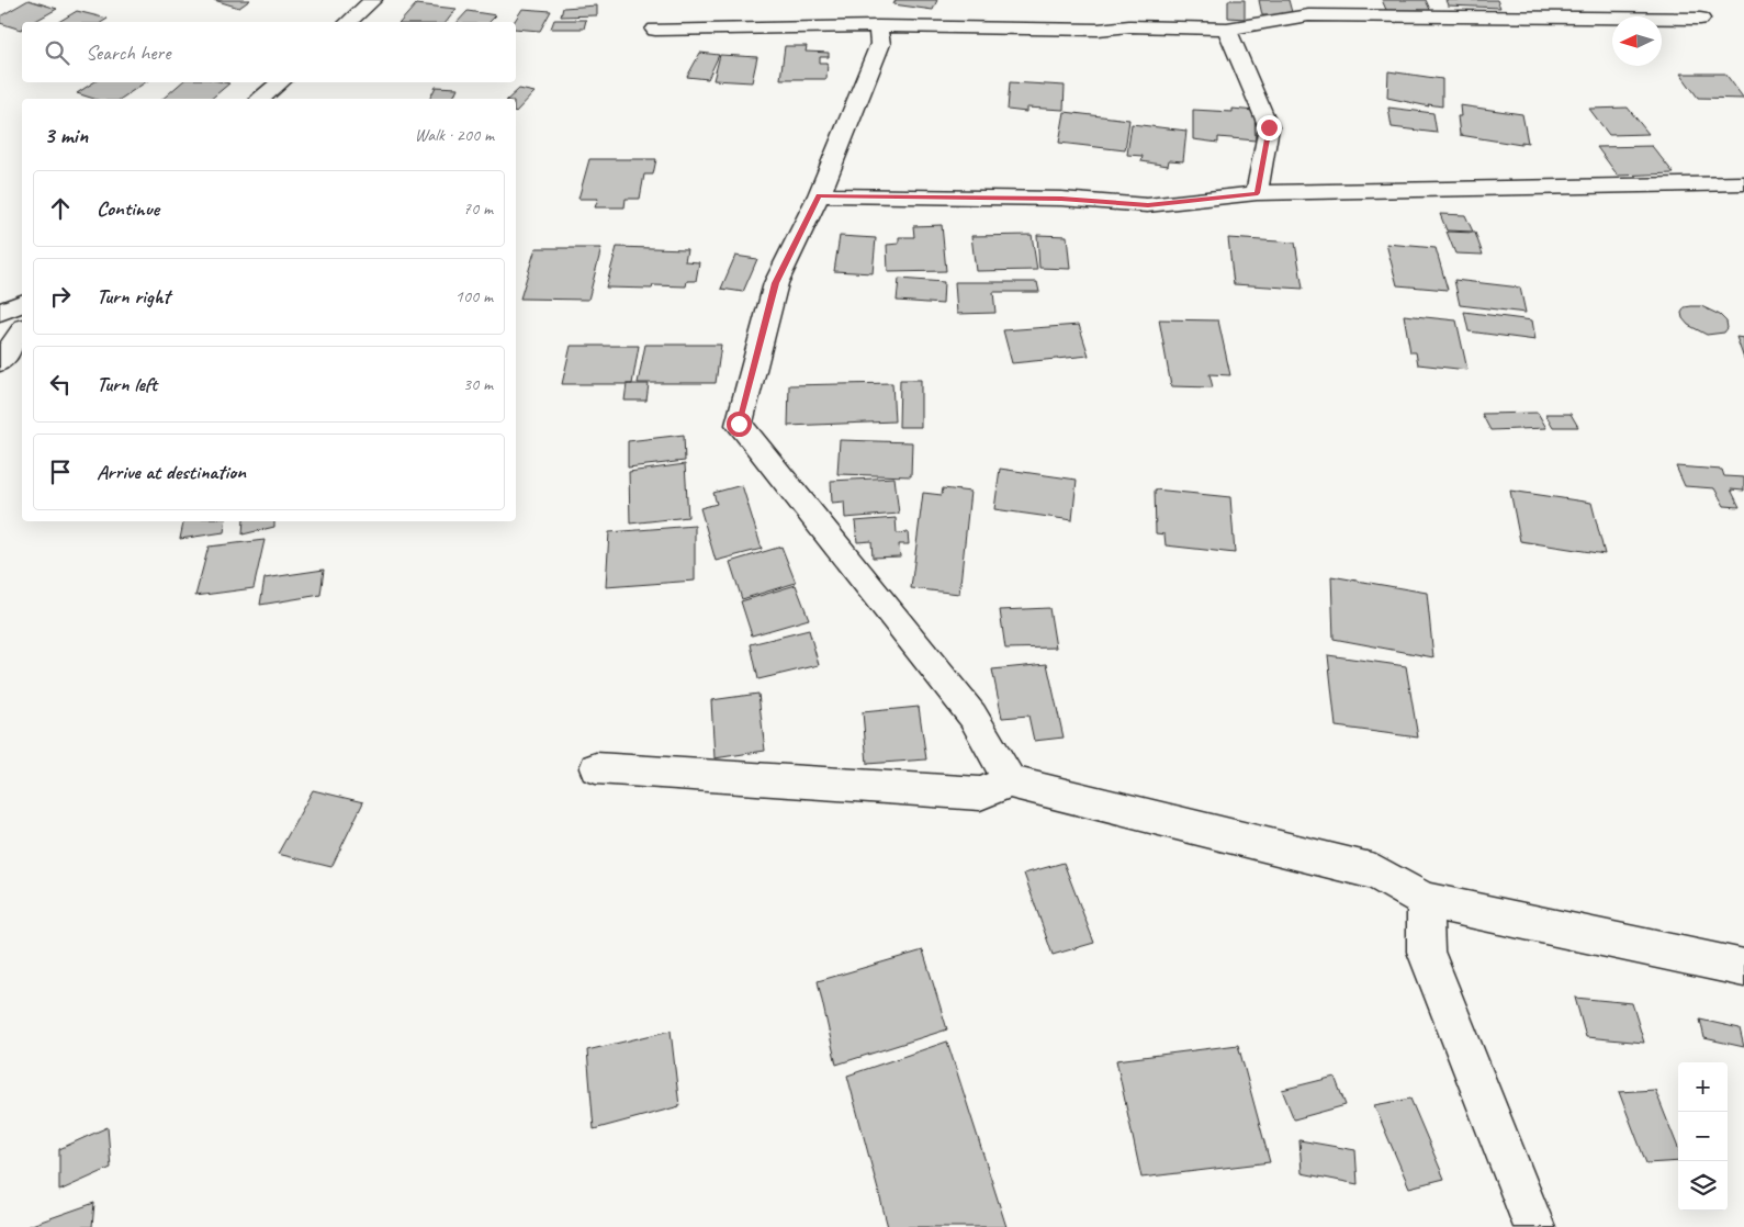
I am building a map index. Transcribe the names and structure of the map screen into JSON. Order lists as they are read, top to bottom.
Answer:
{
  "north": "left",
  "page": {
    "search": "Search here",
    "heading": ["3 min", "Walk · 200 m"],
    "list": [
      ["Continue", "70 m"],
      ["Turn right", "100 m"],
      ["Turn left", "30 m"],
      "Arrive at destination"
    ],
    "map_buttons": ["+", "−"]
  }
}
